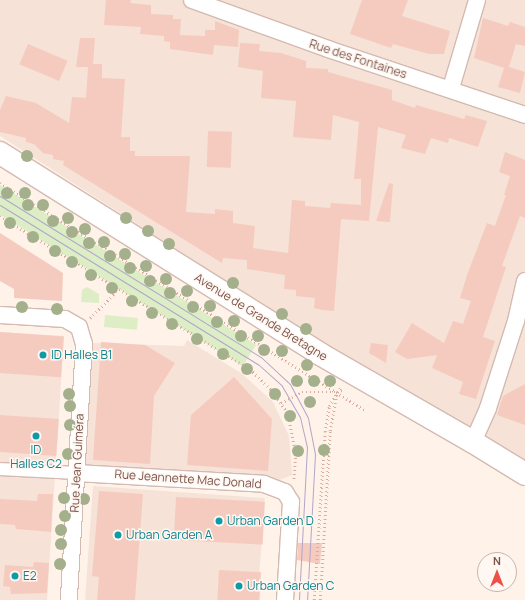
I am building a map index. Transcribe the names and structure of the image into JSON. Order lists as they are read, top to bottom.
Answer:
{
  "streets": {
    "main road": ["Avenue de Grande Bretagne"],
    "street": ["Rue des Fontaines", "Rue Jean Guiméra", "Rue Jeannette Mac Donald"]
  },
  "crossings": [
    ["Rue Jean Guiméra", "Rue Jeannette Mac Donald"]
  ],
  "places": [
    "ID Halles B1",
    "ID Halles C2",
    "Urban Garden D",
    "Urban Garden A",
    "E2",
    "Urban Garden C"
  ],
  "north": "top"
}
